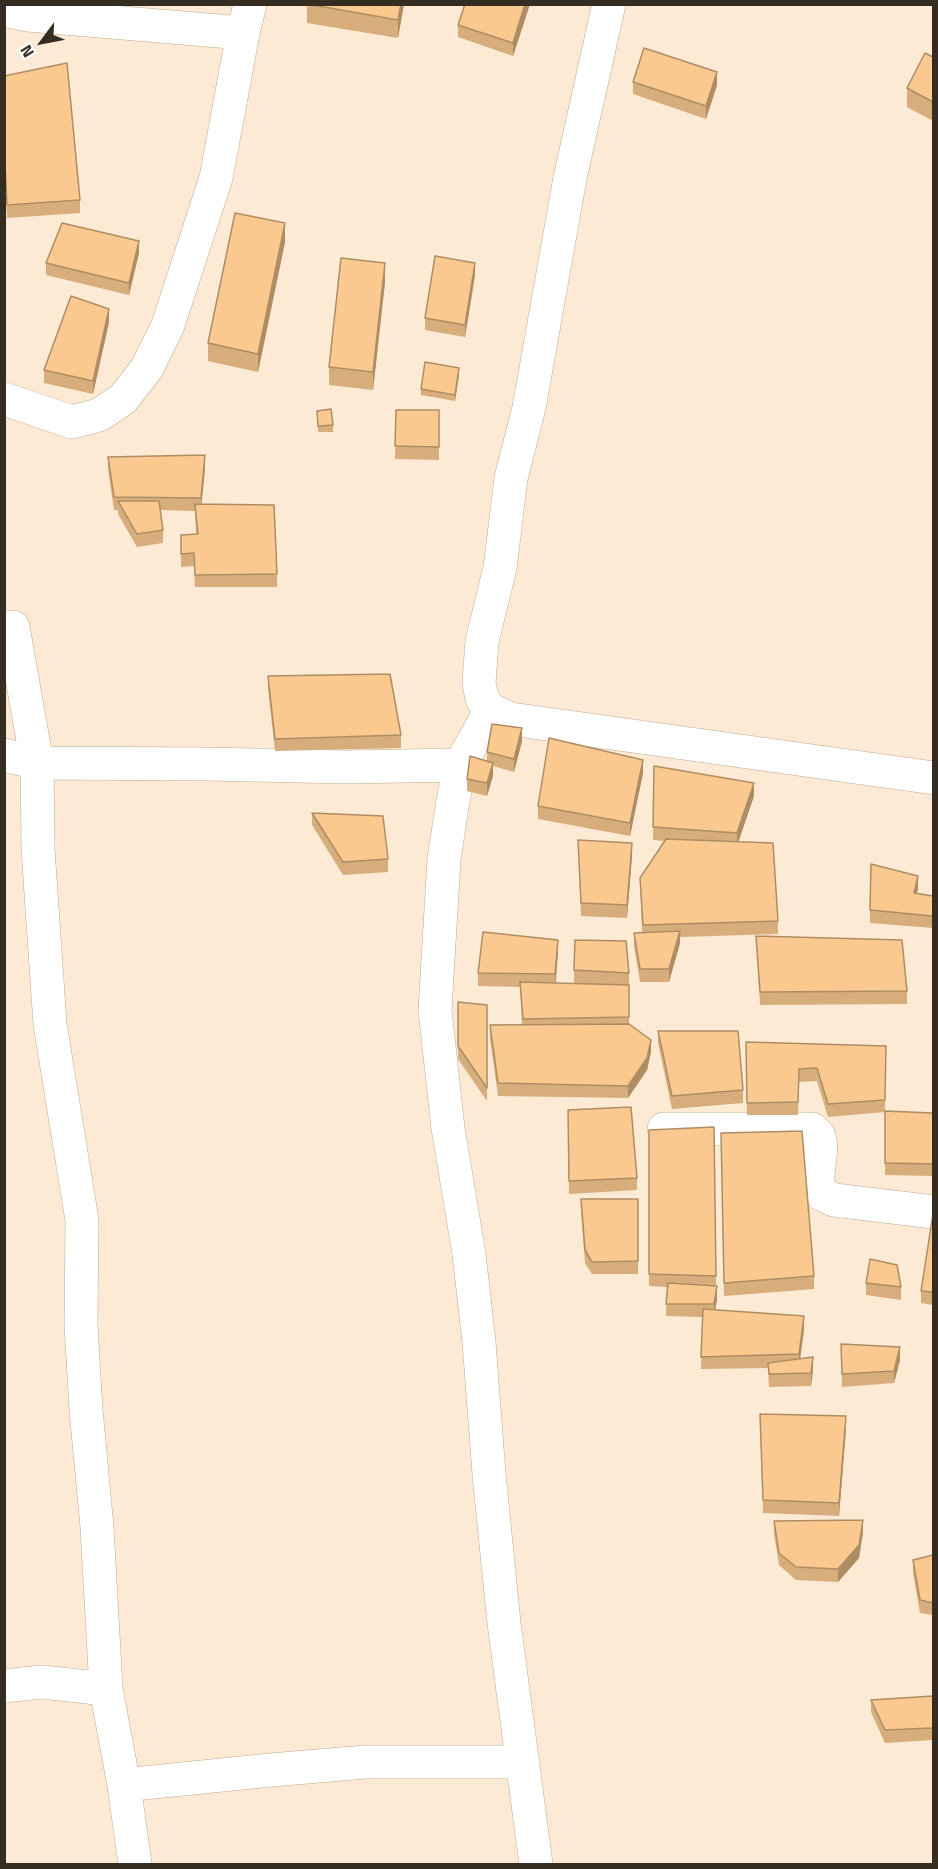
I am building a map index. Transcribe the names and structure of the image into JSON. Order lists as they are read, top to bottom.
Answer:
{
  "north": "bottom left"
}
